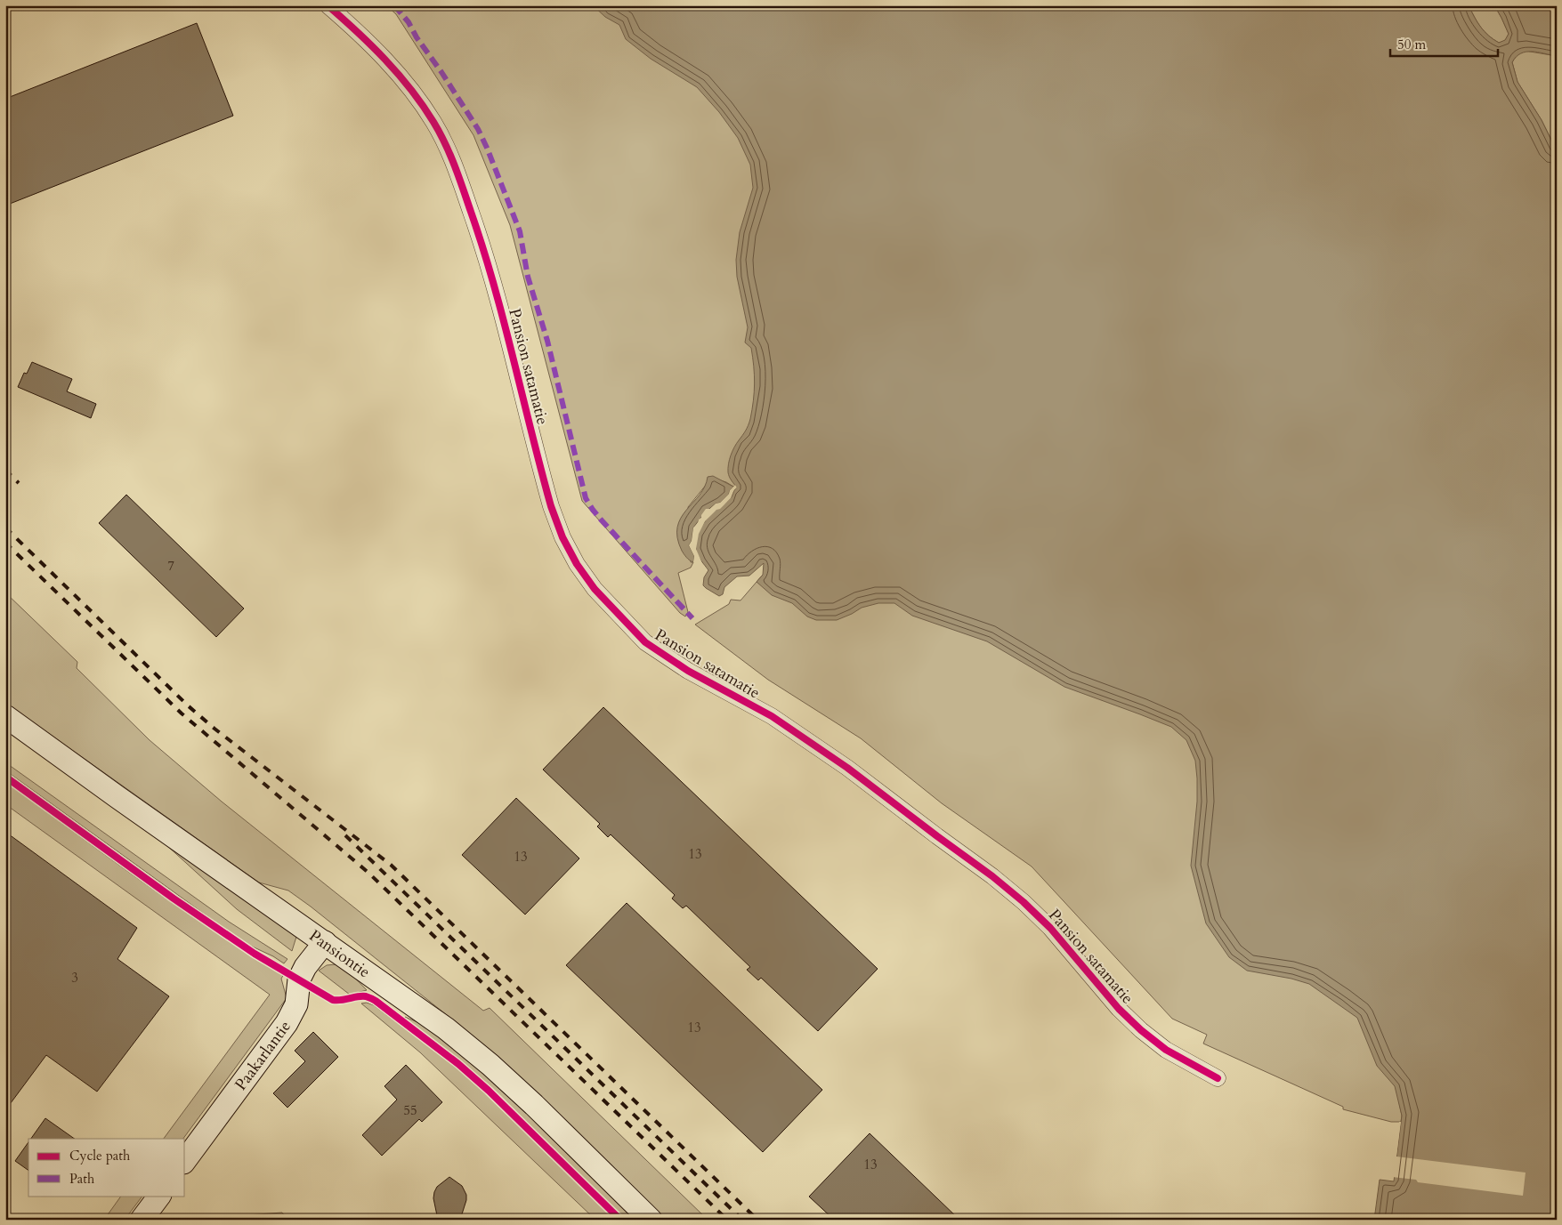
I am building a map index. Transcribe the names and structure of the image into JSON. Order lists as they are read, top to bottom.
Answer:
{
  "streets": {
    "street": ["Pansion satamatie", "Pansiontie", "Paakarlantie"]
  },
  "crossings": [
    ["Pansiontie", "Paakarlantie"]
  ],
  "house_numbers": [
    "7",
    "13",
    "13",
    "3",
    "13",
    "55",
    "13"
  ],
  "legend": ["Cycle path", "Path"],
  "scale_bar": "50 m"
}
